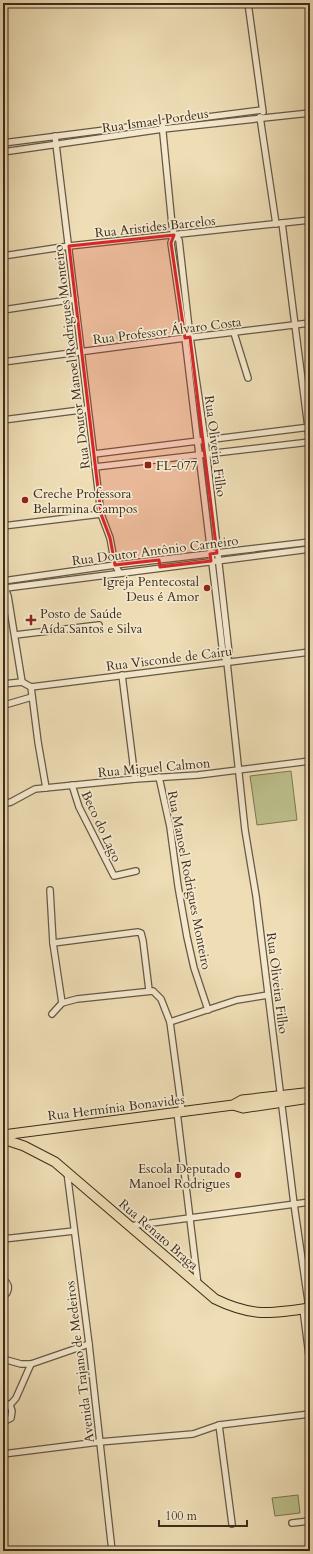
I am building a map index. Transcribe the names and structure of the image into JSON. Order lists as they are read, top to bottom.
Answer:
{
  "streets": {
    "main road": ["Rua Hermínia Bonavides", "Rua Renato Braga"],
    "street": [
      "Rua Ismael Pordeus",
      "Rua Aristides Barcelos",
      "Rua Professor Álvaro Costa",
      "Rua Doutor Manoel Rodrigues Monteiro",
      "Rua Oliveira Filho",
      "Rua Doutor Antônio Carneiro",
      "Rua Visconde de Cairu",
      "Rua Miguel Calmon",
      "Beco do Lago",
      "Rua Manoel Rodrigues Monteiro",
      "Avenida Trajano de Medeiros"
    ]
  },
  "crossings": [
    ["Rua Ismael Pordeus", "Rua Doutor Manoel Rodrigues Monteiro"],
    ["Rua Ismael Pordeus", "Rua Oliveira Filho"],
    ["Rua Aristides Barcelos", "Rua Doutor Manoel Rodrigues Monteiro"],
    ["Rua Aristides Barcelos", "Rua Oliveira Filho"],
    ["Rua Professor Álvaro Costa", "Rua Doutor Manoel Rodrigues Monteiro"],
    ["Rua Professor Álvaro Costa", "Rua Oliveira Filho"],
    ["Rua Doutor Manoel Rodrigues Monteiro", "Rua Doutor Antônio Carneiro"],
    ["Rua Oliveira Filho", "Rua Doutor Antônio Carneiro"],
    ["Rua Oliveira Filho", "Rua Visconde de Cairu"],
    ["Rua Oliveira Filho", "Rua Miguel Calmon"],
    ["Rua Oliveira Filho", "Rua Hermínia Bonavides"],
    ["Rua Oliveira Filho", "Rua Renato Braga"],
    ["Rua Miguel Calmon", "Beco do Lago"],
    ["Rua Miguel Calmon", "Rua Manoel Rodrigues Monteiro"],
    ["Rua Renato Braga", "Avenida Trajano de Medeiros"]
  ],
  "places": {
    "transit": ["FL-077"],
    "other": ["Creche Professora Belarmina Campos", "Igreja Pentecostal Deus é Amor", "Escola Deputado Manoel Rodrigues"],
    "health": ["Posto de Saúde Aída Santos e Silva"]
  },
  "scale_bar": "100 m"
}
